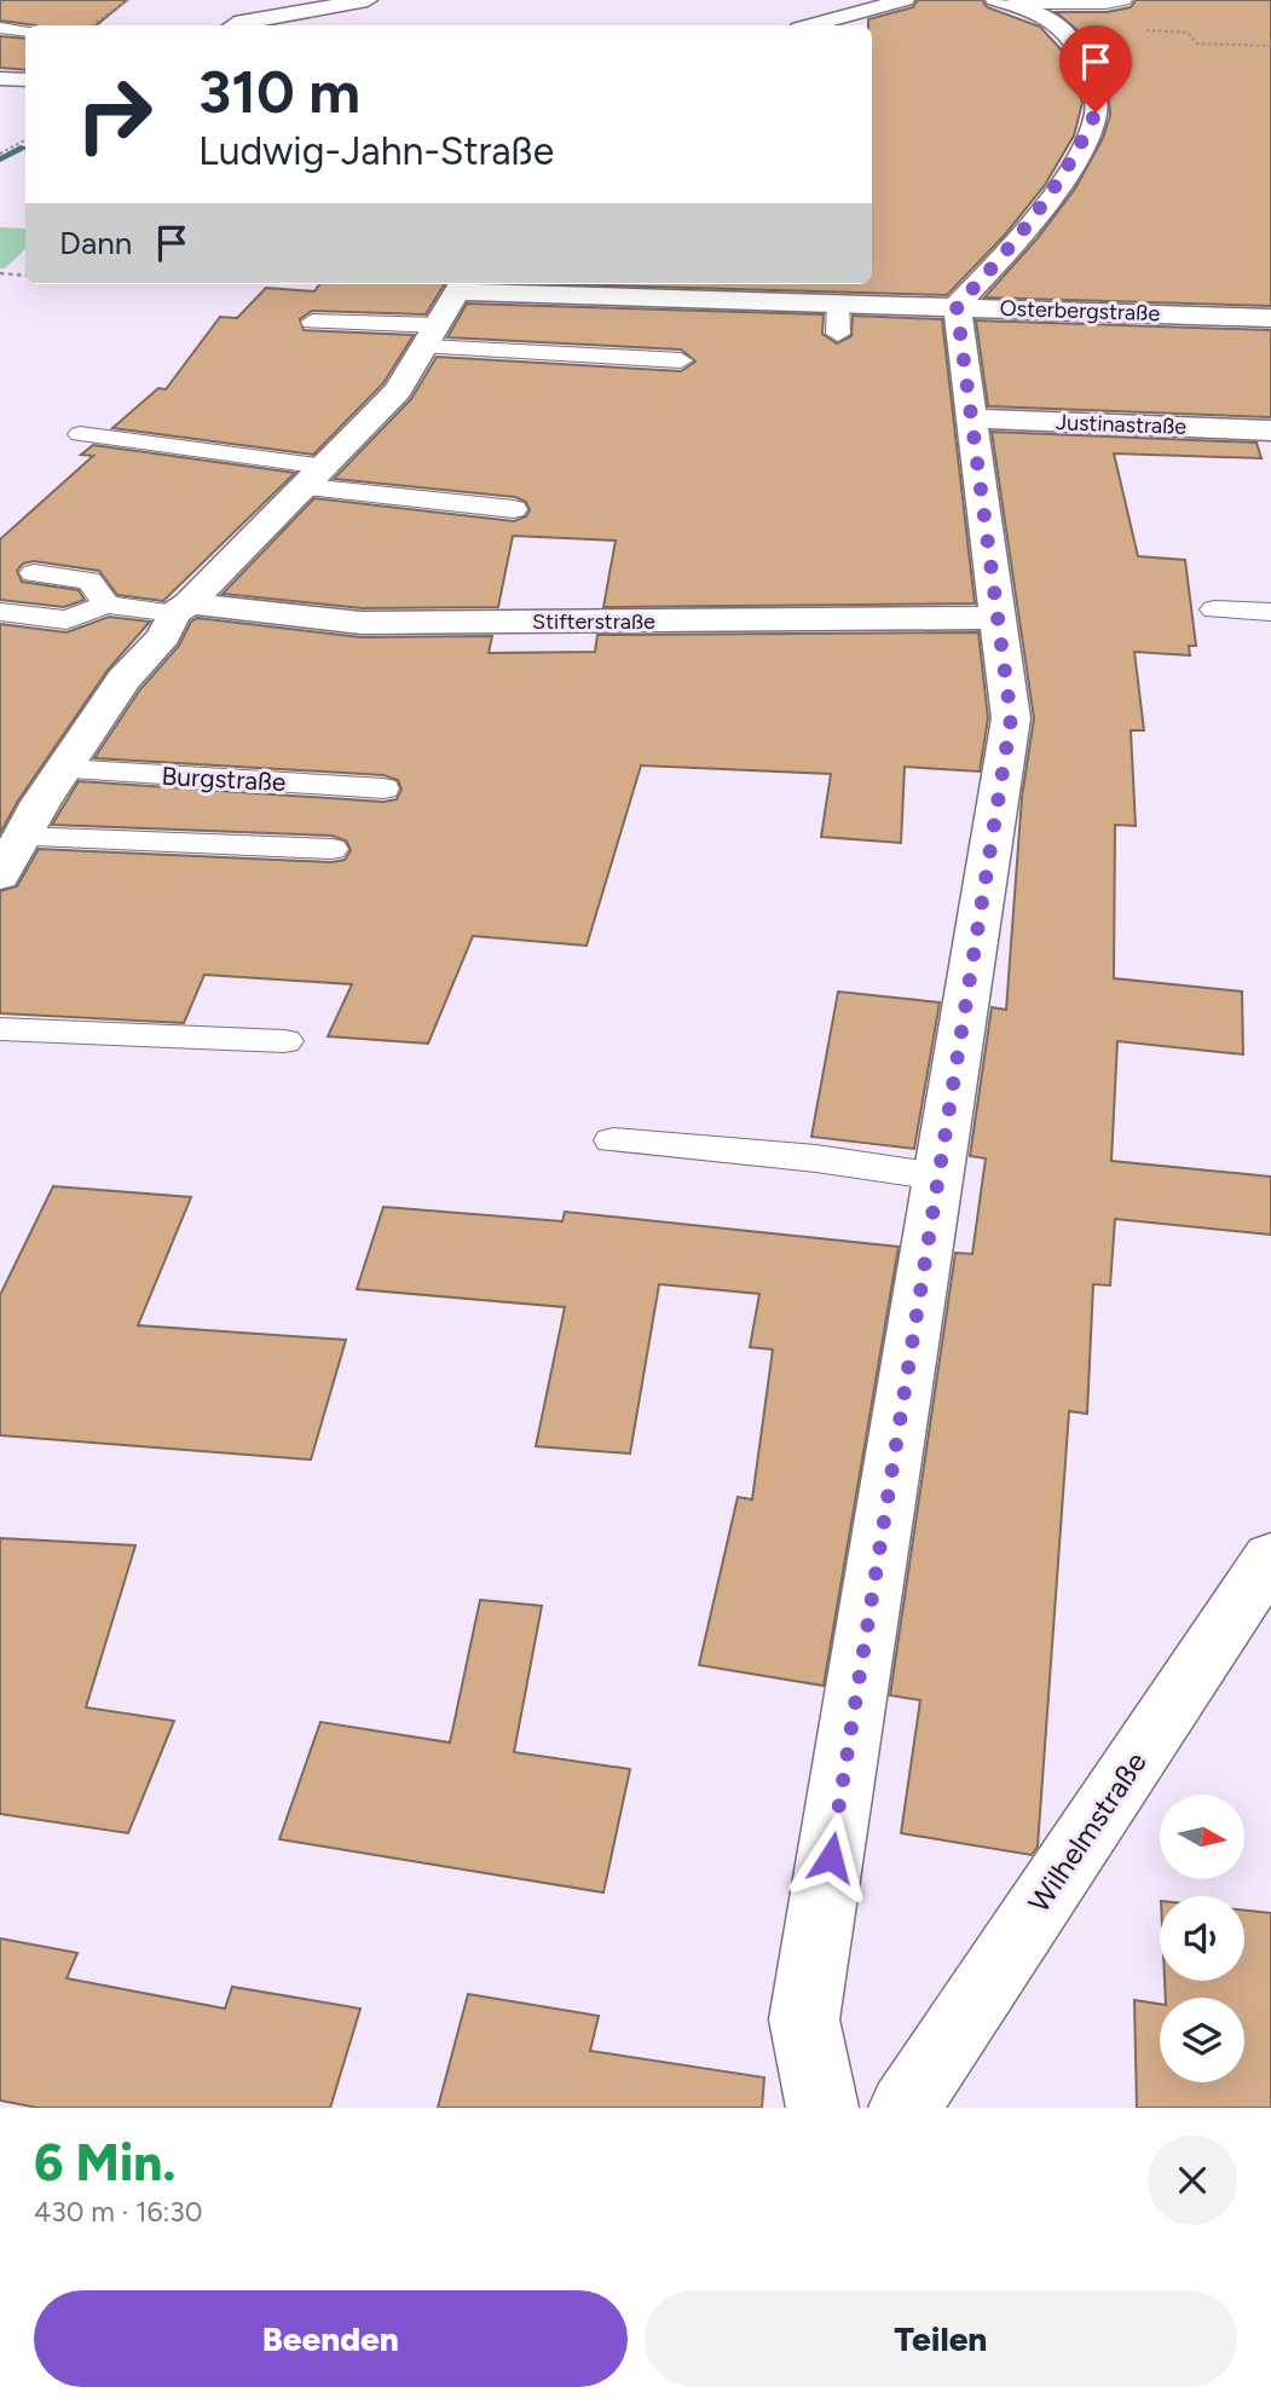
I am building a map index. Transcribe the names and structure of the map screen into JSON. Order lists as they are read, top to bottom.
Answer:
{
  "streets": {
    "street": [
      "Osterbergstraße",
      "Justinastraße",
      "Stifterstraße",
      "Wilhelmstraße"
    ],
    "lane": ["Burgstraße"]
  },
  "north": "right",
  "page": {
    "turn": ["310 m", "Ludwig-Jahn-Straße"],
    "then": "Dann",
    "heading": ["6 Min.", "430 m · 16:30"],
    "buttons": ["Beenden", "Teilen"]
  }
}
